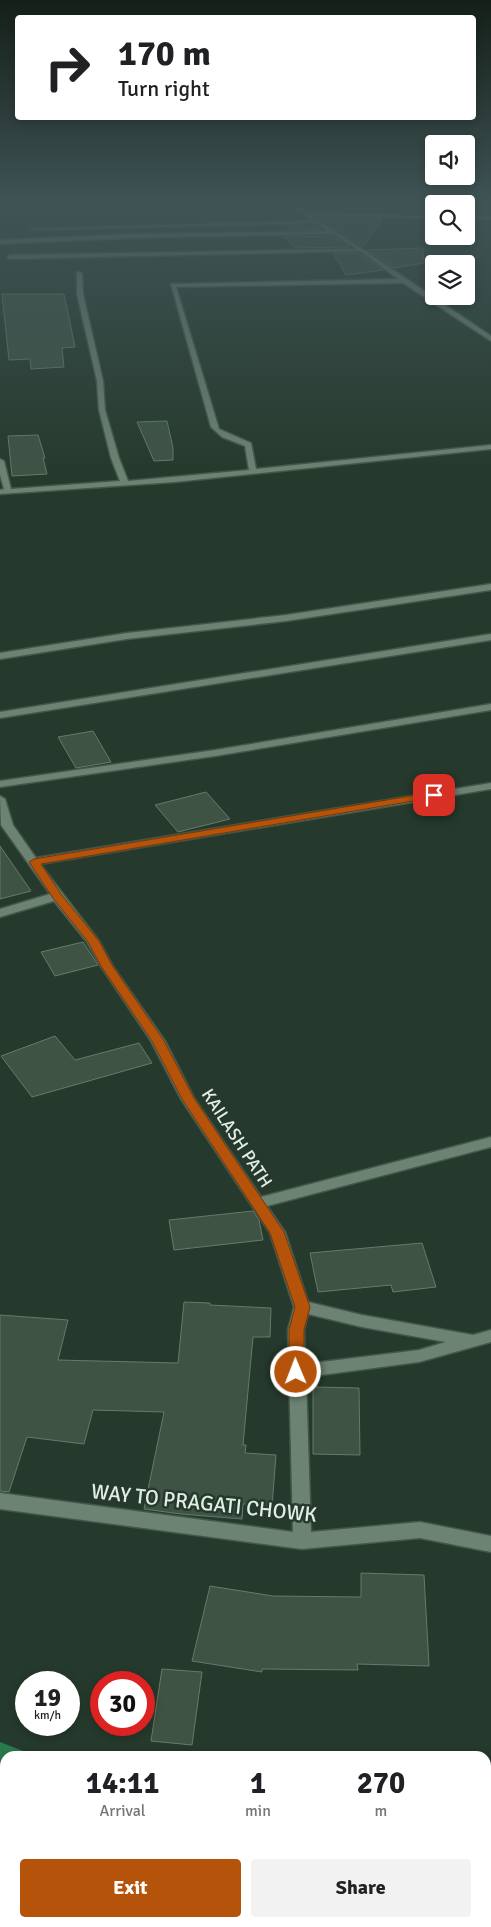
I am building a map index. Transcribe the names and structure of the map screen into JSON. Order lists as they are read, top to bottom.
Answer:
{
  "streets": {
    "street": ["KAILASH PATH", "WAY TO PRAGATI CHOWK"]
  },
  "page": {
    "turn": ["170 m", "Turn right"],
    "speed": "19 km/h",
    "limit": "30",
    "eta": [
      "14:11",
      "Arrival",
      "1",
      "min",
      "270",
      "m"
    ],
    "buttons": ["Exit", "Share"]
  }
}
